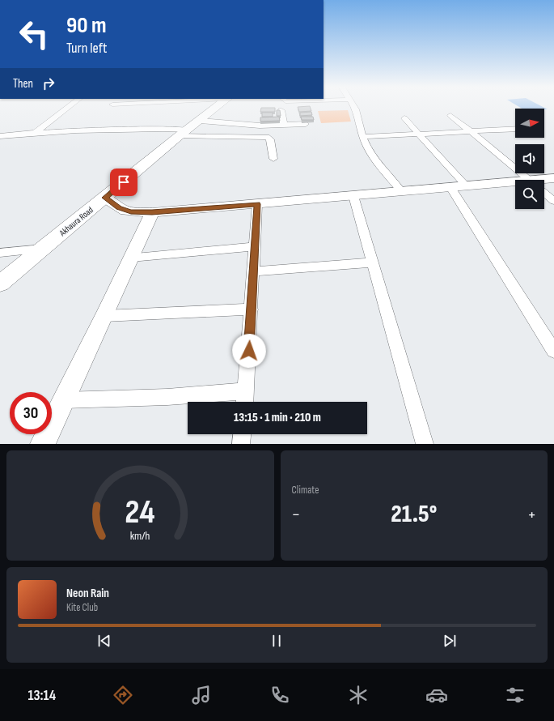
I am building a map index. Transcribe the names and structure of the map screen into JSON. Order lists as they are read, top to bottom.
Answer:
{
  "streets": {
    "main road": ["Akhaura Road"]
  },
  "north": "right",
  "page": {
    "turn": ["90 m", "Turn left"],
    "then": "Then",
    "limit": "30",
    "trip": "13:15 · 1 min · 210 m",
    "tile": "Climate",
    "heat": ["−", "21.5°", "+"],
    "song": ["Neon Rain", "Kite Club"],
    "tabs": "13:14",
    "gauge": ["24", "km/h"]
  }
}
